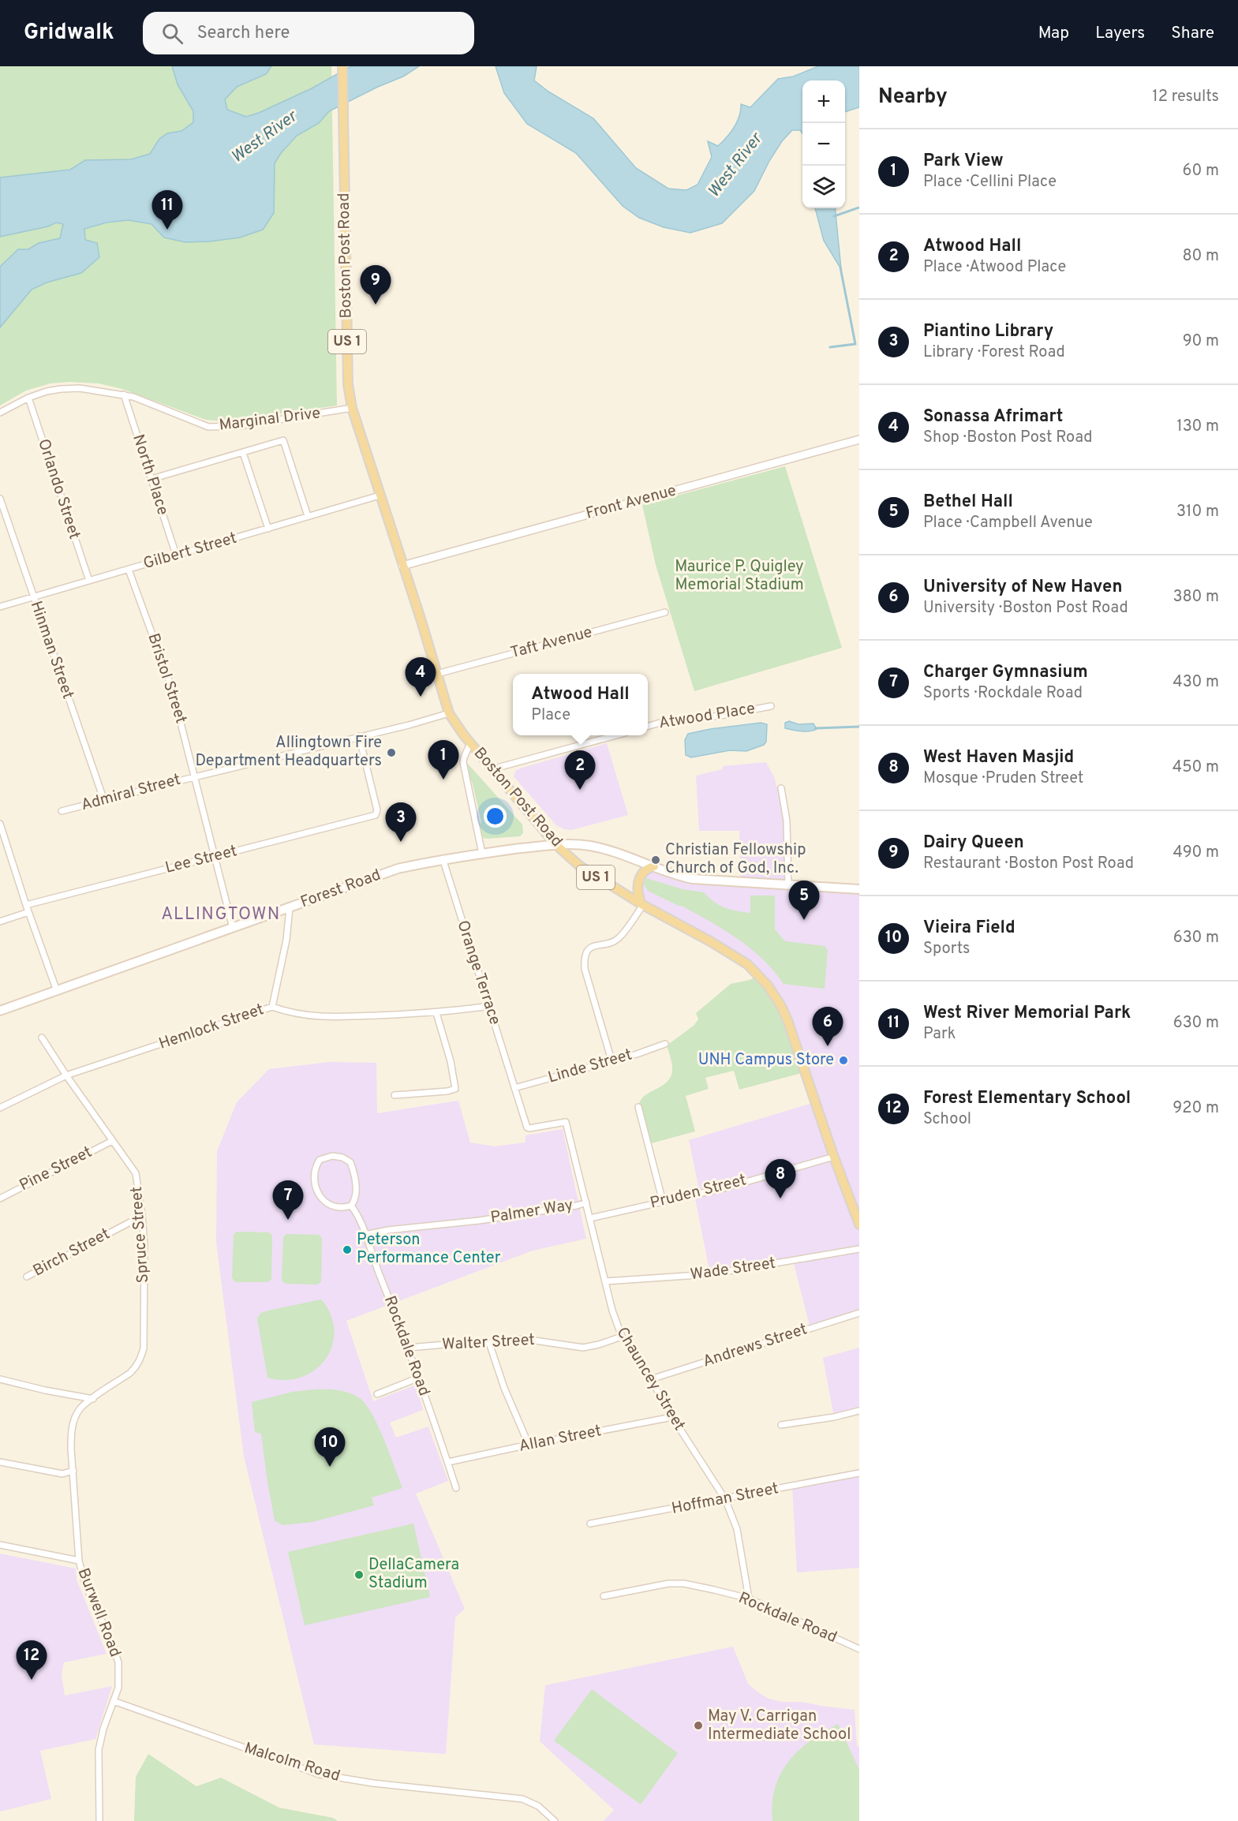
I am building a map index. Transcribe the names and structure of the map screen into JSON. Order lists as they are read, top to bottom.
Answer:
{
  "streets": {
    "main road": ["Boston Post Road", "US 1", "Forest Road"],
    "street": [
      "Marginal Drive",
      "North Place",
      "Orlando Street",
      "Front Avenue",
      "Gilbert Street",
      "Taft Avenue",
      "Hinman Street",
      "Bristol Street",
      "Atwood Place",
      "Admiral Street",
      "Lee Street",
      "Orange Terrace",
      "Hemlock Street",
      "Linde Street",
      "Pine Street",
      "Pruden Street",
      "Palmer Way",
      "Spruce Street",
      "Birch Street",
      "Wade Street",
      "Walter Street",
      "Rockdale Road",
      "Andrews Street",
      "Chauncey Street",
      "Allan Street",
      "Hoffman Street",
      "Burwell Road",
      "Malcolm Road"
    ]
  },
  "crossings": [
    ["Boston Post Road", "Marginal Drive"],
    ["Boston Post Road", "Front Avenue"],
    ["Boston Post Road", "Gilbert Street"],
    ["Boston Post Road", "Taft Avenue"],
    ["Boston Post Road", "Admiral Street"],
    ["Boston Post Road", "Forest Road"],
    ["Boston Post Road", "Pruden Street"],
    ["Marginal Drive", "North Place"],
    ["Marginal Drive", "Orlando Street"],
    ["North Place", "Gilbert Street"],
    ["Orlando Street", "Gilbert Street"],
    ["Gilbert Street", "Hinman Street"],
    ["Gilbert Street", "Bristol Street"],
    ["Hinman Street", "Admiral Street"],
    ["Bristol Street", "Admiral Street"],
    ["Bristol Street", "Lee Street"],
    ["Bristol Street", "Forest Road"],
    ["Admiral Street", "Lee Street"],
    ["Forest Road", "Orange Terrace"],
    ["Orange Terrace", "Hemlock Street"],
    ["Orange Terrace", "Linde Street"],
    ["Orange Terrace", "Chauncey Street"],
    ["Hemlock Street", "Spruce Street"],
    ["Linde Street", "Chauncey Street"],
    ["Pine Street", "Spruce Street"],
    ["Pruden Street", "Chauncey Street"],
    ["Palmer Way", "Rockdale Road"],
    ["Palmer Way", "Chauncey Street"],
    ["Spruce Street", "Birch Street"],
    ["Spruce Street", "Burwell Road"],
    ["Wade Street", "Chauncey Street"],
    ["Walter Street", "Rockdale Road"],
    ["Walter Street", "Chauncey Street"],
    ["Rockdale Road", "Chauncey Street"],
    ["Rockdale Road", "Allan Street"],
    ["Andrews Street", "Chauncey Street"],
    ["Chauncey Street", "Allan Street"],
    ["Chauncey Street", "Hoffman Street"],
    ["Burwell Road", "Malcolm Road"]
  ],
  "districts": ["ALLINGTOWN"],
  "water": ["West River"],
  "parks": ["Maurice P. Quigley Memorial Stadium"],
  "places": [
    "Allingtown Fire Department Headquarters",
    "Christian Fellowship Church of God, Inc.",
    "UNH Campus Store",
    "Peterson Performance Center",
    "DellaCamera Stadium",
    "May V. Carrigan Intermediate School"
  ],
  "page": {
    "header": "Gridwalk",
    "search": "Search here",
    "nav": ["Map", "Layers", "Share"],
    "heading": ["Nearby", "12 results"],
    "map_buttons": ["+", "−"],
    "list": [
      {
        "mark": "1",
        "name": "Park View",
        "note": "Place · Cellini Place",
        "value": "60 m"
      },
      {
        "mark": "2",
        "name": "Atwood Hall",
        "note": "Place · Atwood Place",
        "value": "80 m"
      },
      {
        "mark": "3",
        "name": "Piantino Library",
        "note": "Library · Forest Road",
        "value": "90 m"
      },
      {
        "mark": "4",
        "name": "Sonassa Afrimart",
        "note": "Shop · Boston Post Road",
        "value": "130 m"
      },
      {
        "mark": "5",
        "name": "Bethel Hall",
        "note": "Place · Campbell Avenue",
        "value": "310 m"
      },
      {
        "mark": "6",
        "name": "University of New Haven",
        "note": "University · Boston Post Road",
        "value": "380 m"
      },
      {
        "mark": "7",
        "name": "Charger Gymnasium",
        "note": "Sports · Rockdale Road",
        "value": "430 m"
      },
      {
        "mark": "8",
        "name": "West Haven Masjid",
        "note": "Mosque · Pruden Street",
        "value": "450 m"
      },
      {
        "mark": "9",
        "name": "Dairy Queen",
        "note": "Restaurant · Boston Post Road",
        "value": "490 m"
      },
      {
        "mark": "10",
        "name": "Vieira Field",
        "note": "Sports",
        "value": "630 m"
      },
      {
        "mark": "11",
        "name": "West River Memorial Park",
        "note": "Park",
        "value": "630 m"
      },
      {
        "mark": "12",
        "name": "Forest Elementary School",
        "note": "School",
        "value": "920 m"
      }
    ],
    "pins": [
      "11",
      "9",
      "4",
      "1",
      "2",
      "3",
      "5",
      "6",
      "8",
      "7",
      "10",
      "12"
    ],
    "popup": ["Atwood Hall", "Place"]
  }
}
